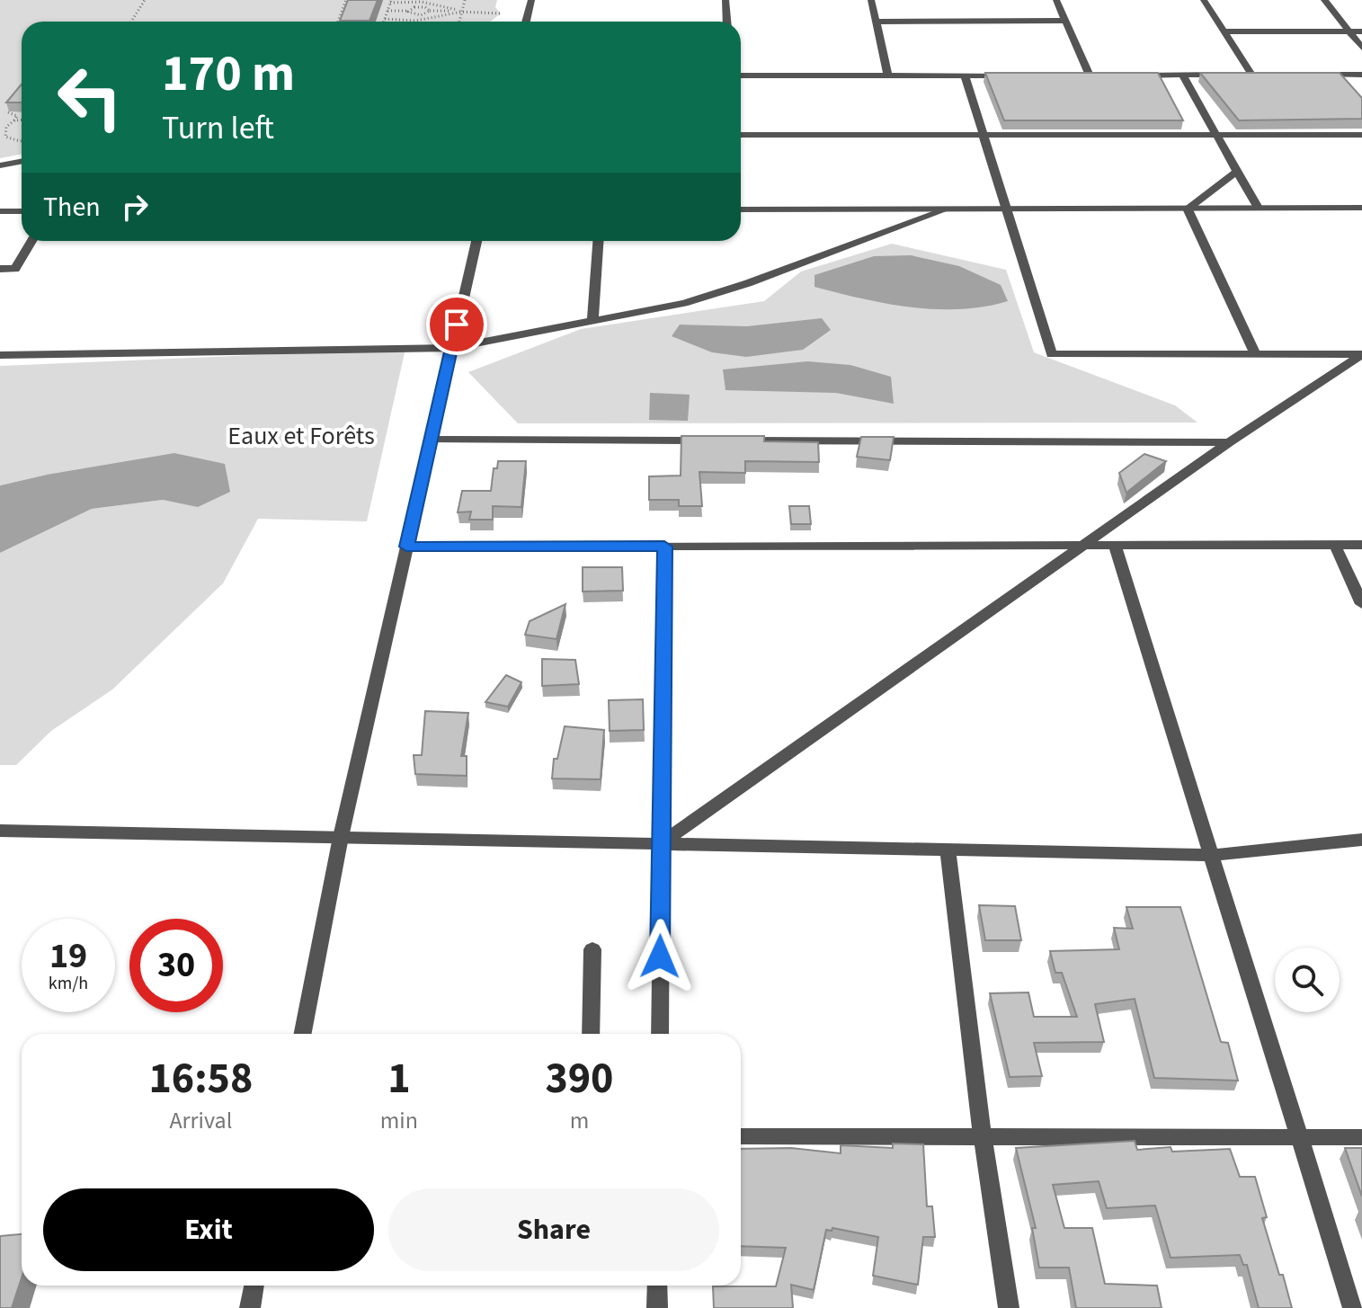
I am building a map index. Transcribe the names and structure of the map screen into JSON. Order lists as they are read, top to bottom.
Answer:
{
  "parks": ["Eaux et Forêts"],
  "page": {
    "turn": ["170 m", "Turn left"],
    "then": "Then",
    "speed": "19 km/h",
    "limit": "30",
    "eta": [
      "16:58",
      "Arrival",
      "1",
      "min",
      "390",
      "m"
    ],
    "buttons": ["Exit", "Share"]
  }
}
